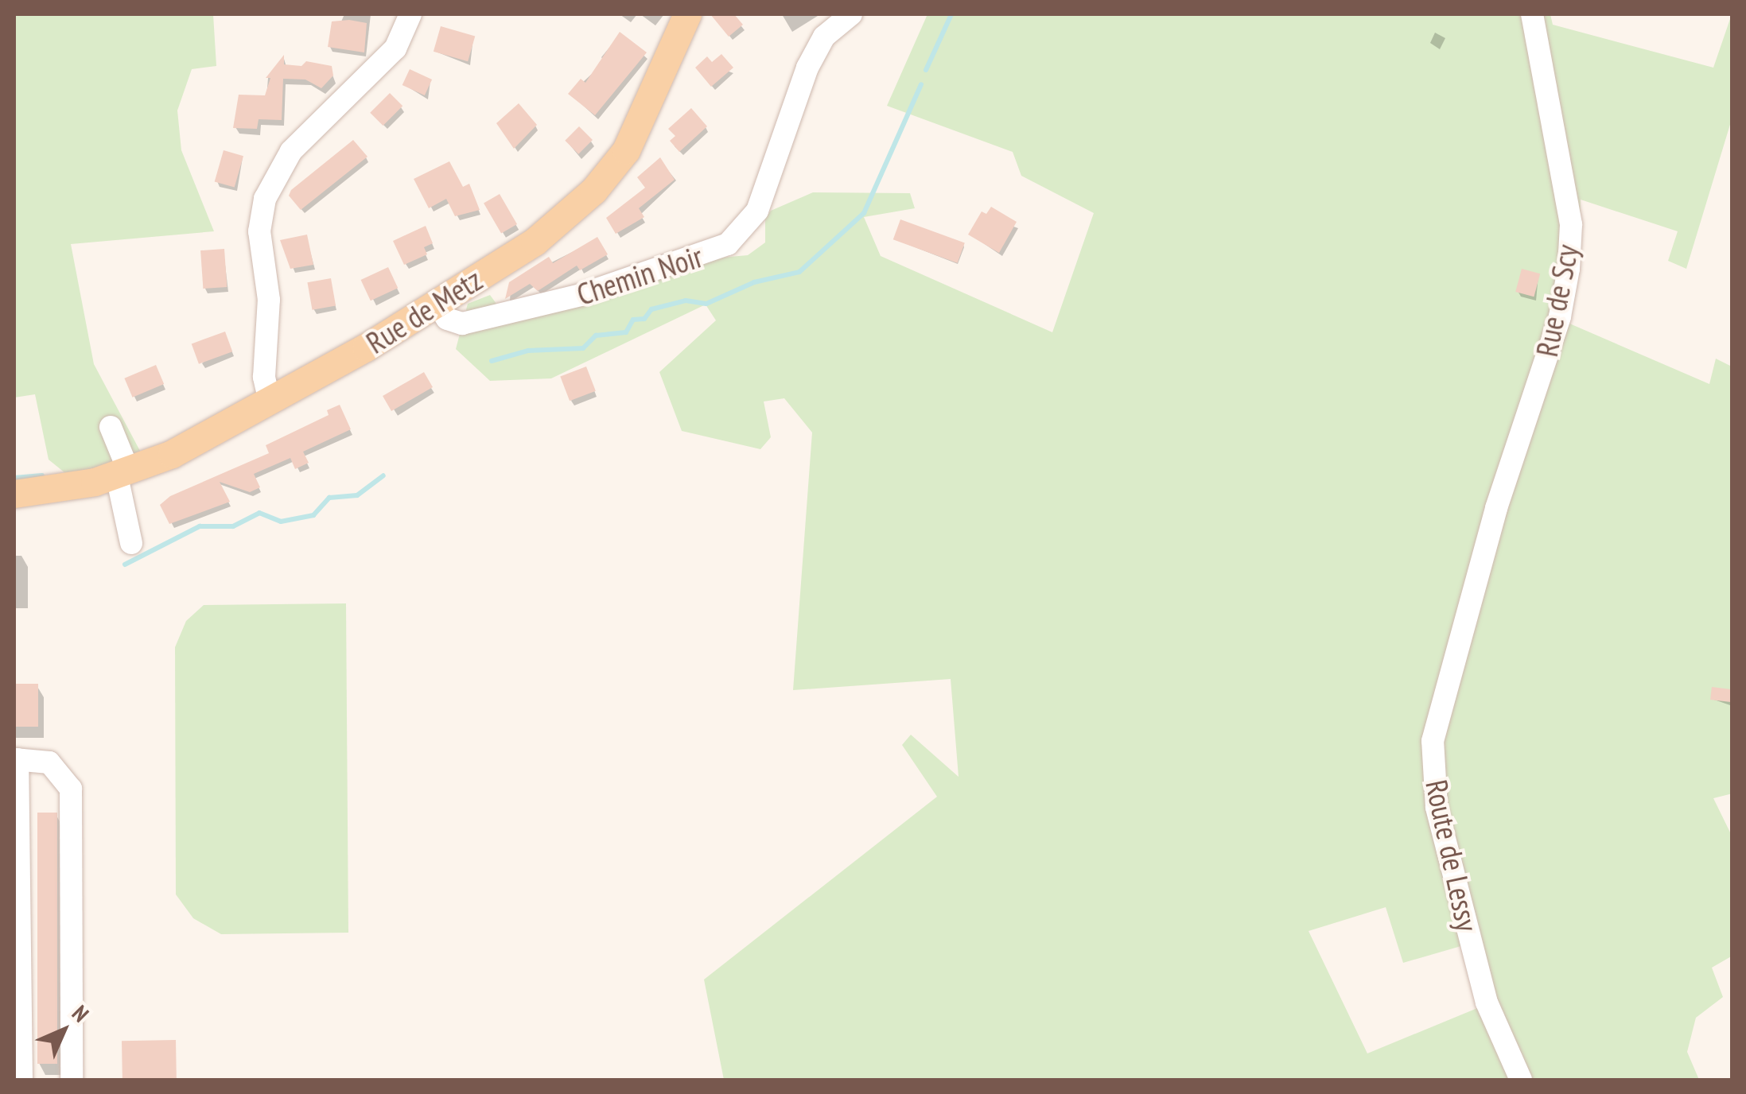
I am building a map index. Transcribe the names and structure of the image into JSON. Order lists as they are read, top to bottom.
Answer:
{
  "streets": {
    "main road": ["Rue de Metz"],
    "street": ["Chemin Noir", "Rue de Scy", "Route de Lessy"]
  },
  "crossings": [
    ["Chemin Noir", "Rue de Metz"],
    ["Rue de Scy", "Route de Lessy"]
  ],
  "north": "top right"
}
